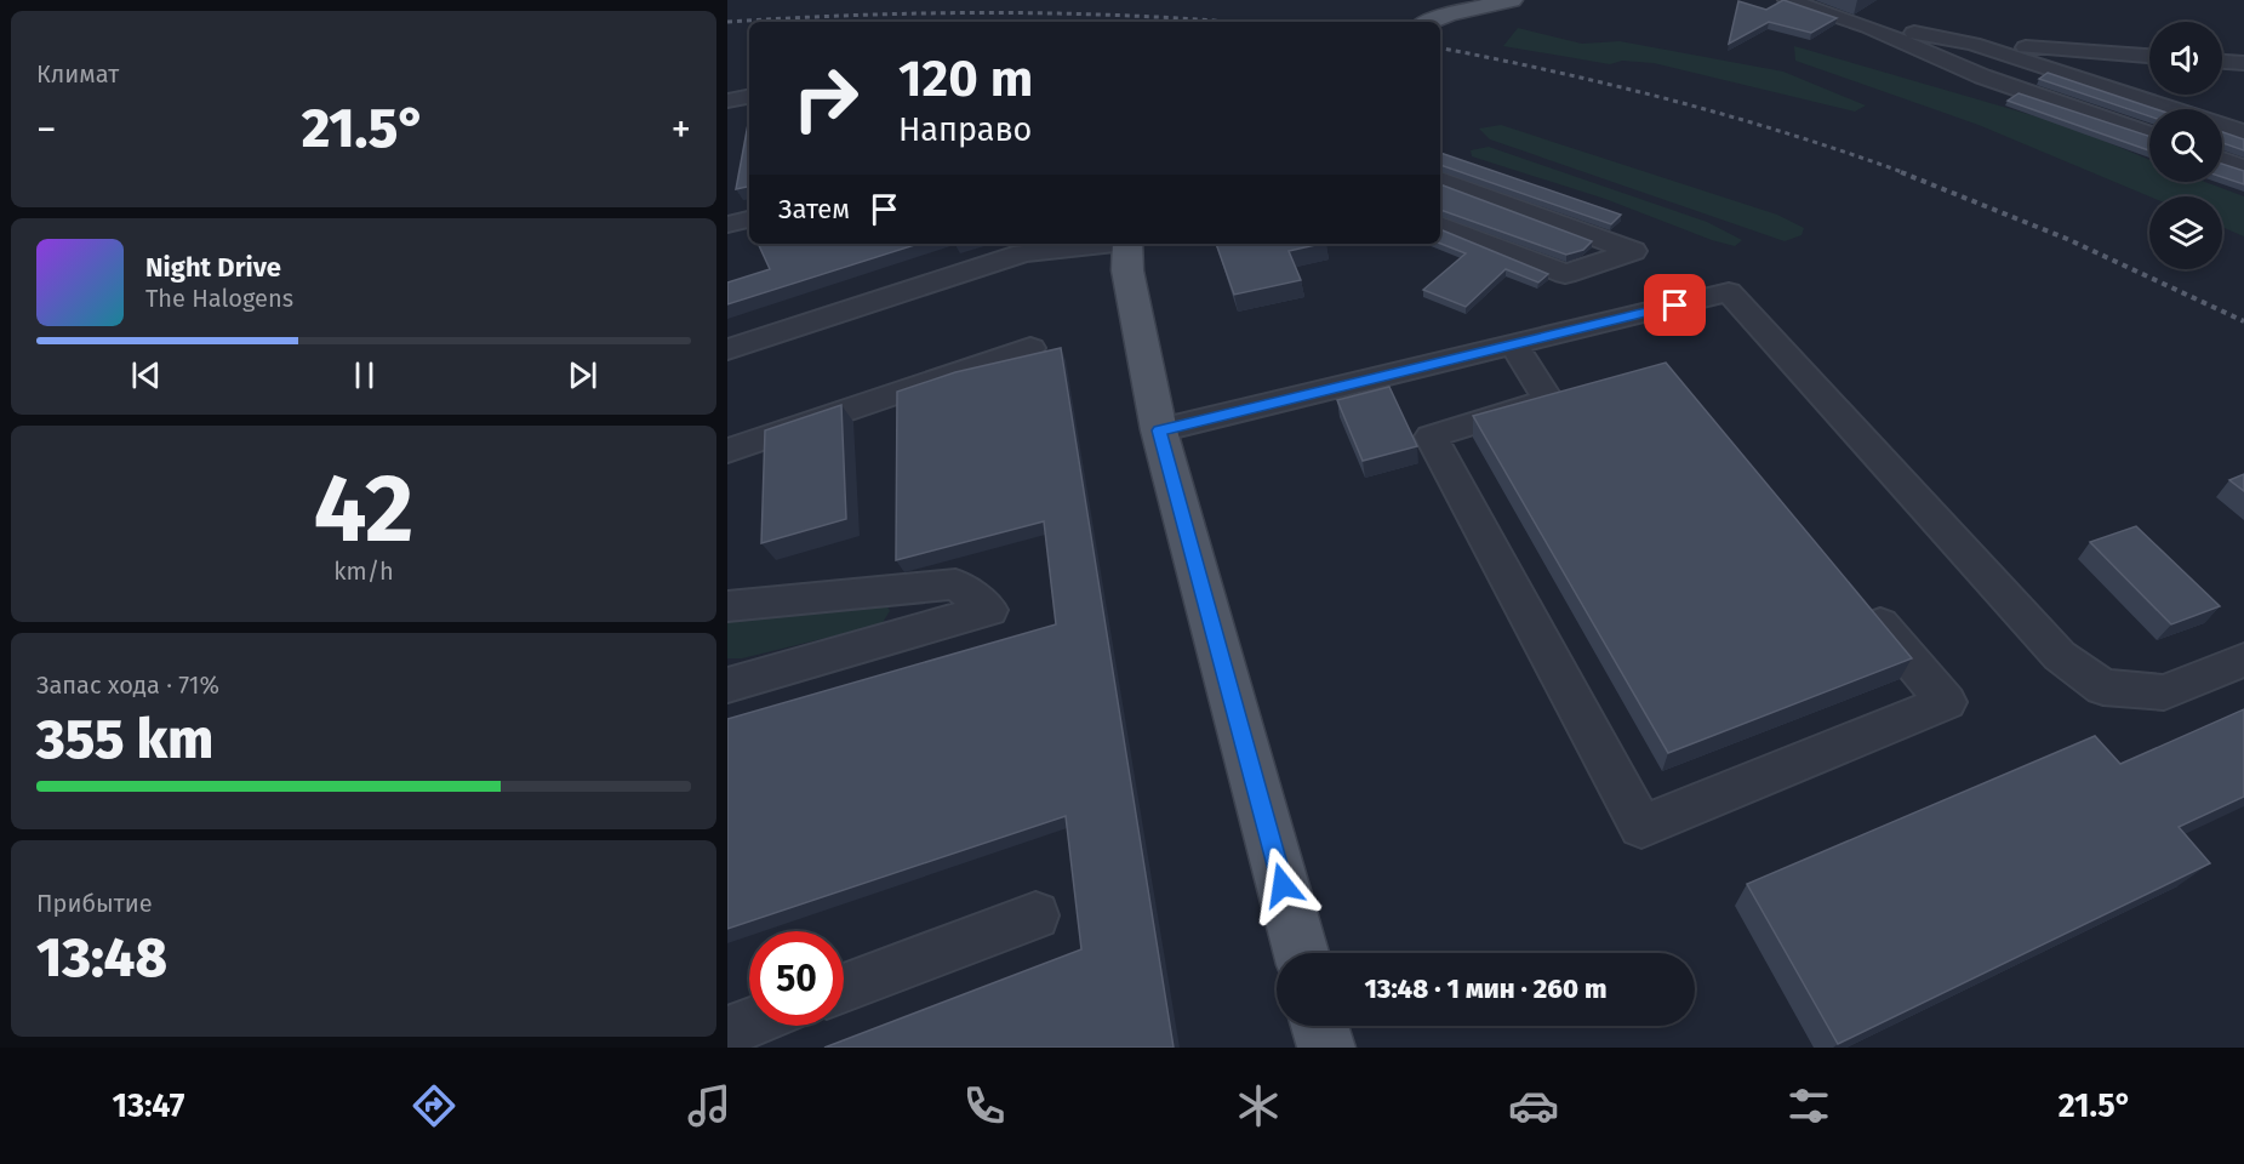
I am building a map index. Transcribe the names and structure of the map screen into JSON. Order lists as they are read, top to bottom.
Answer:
{
  "page": {
    "tile": [
      "Климат",
      ["42", "km/h"],
      ["Запас хода · 71%", "355 km"],
      ["Прибытие", "13:48"]
    ],
    "turn": ["120 m", "Направо"],
    "heat": ["−", "21.5°", "+"],
    "then": "Затем",
    "song": ["Night Drive", "The Halogens"],
    "limit": "50",
    "trip": "13:48 · 1 мин · 260 m",
    "tabs": ["13:47", "21.5°"]
  }
}
